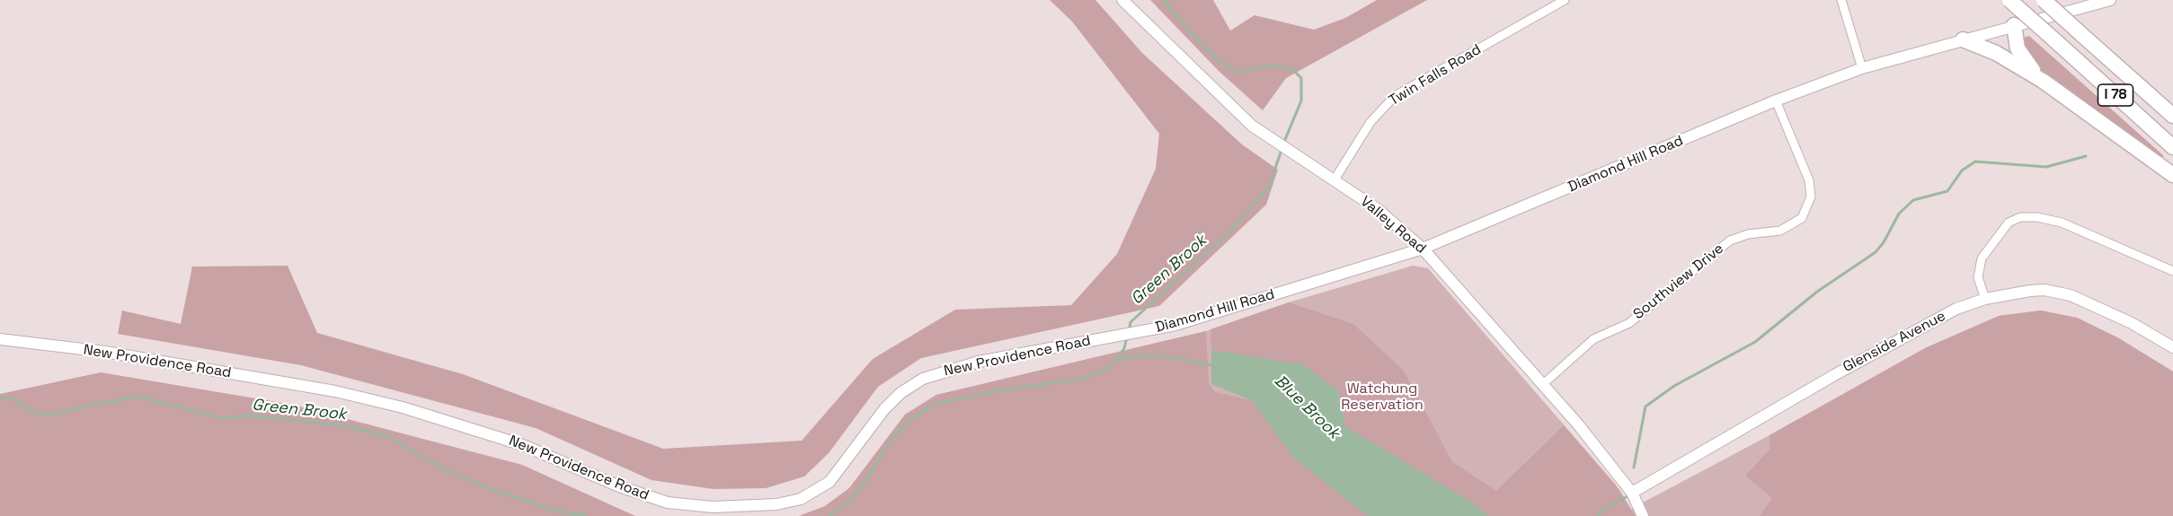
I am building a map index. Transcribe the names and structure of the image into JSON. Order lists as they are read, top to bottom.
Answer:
{
  "streets": {
    "highway": ["I 78"],
    "main road": [
      "Diamond Hill Road",
      "Valley Road",
      "Glenside Avenue",
      "New Providence Road"
    ],
    "street": ["Twin Falls Road", "Southview Drive"]
  },
  "crossings": [
    ["Twin Falls Road", "Valley Road"],
    ["Diamond Hill Road", "Valley Road"],
    ["Diamond Hill Road", "Southview Drive"],
    ["Diamond Hill Road", "New Providence Road"],
    ["Valley Road", "Southview Drive"],
    ["Valley Road", "Glenside Avenue"]
  ],
  "water": ["Green Brook", "Blue Brook"],
  "parks": ["Watchung Reservation"]
}
